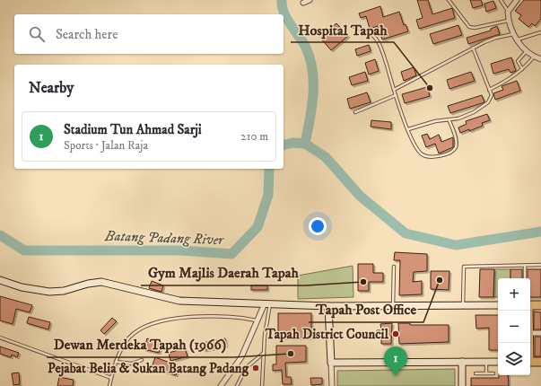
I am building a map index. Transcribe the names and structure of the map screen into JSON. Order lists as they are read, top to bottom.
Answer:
{
  "water": ["Batang Padang River"],
  "places": [
    "Hospital Tapah",
    "Tapah Post Office",
    "Gym Majlis Daerah Tapah",
    "Tapah District Council",
    "Dewan Merdeka Tapah (1966)",
    "Pejabat Belia & Sukan Batang Padang"
  ],
  "page": {
    "search": "Search here",
    "heading": "Nearby",
    "list": [
      {
        "mark": "1",
        "name": "Stadium Tun Ahmad Sarji",
        "note": "Sports · Jalan Raja",
        "value": "210 m"
      }
    ],
    "map_buttons": ["+", "−"],
    "pins": "1"
  }
}
